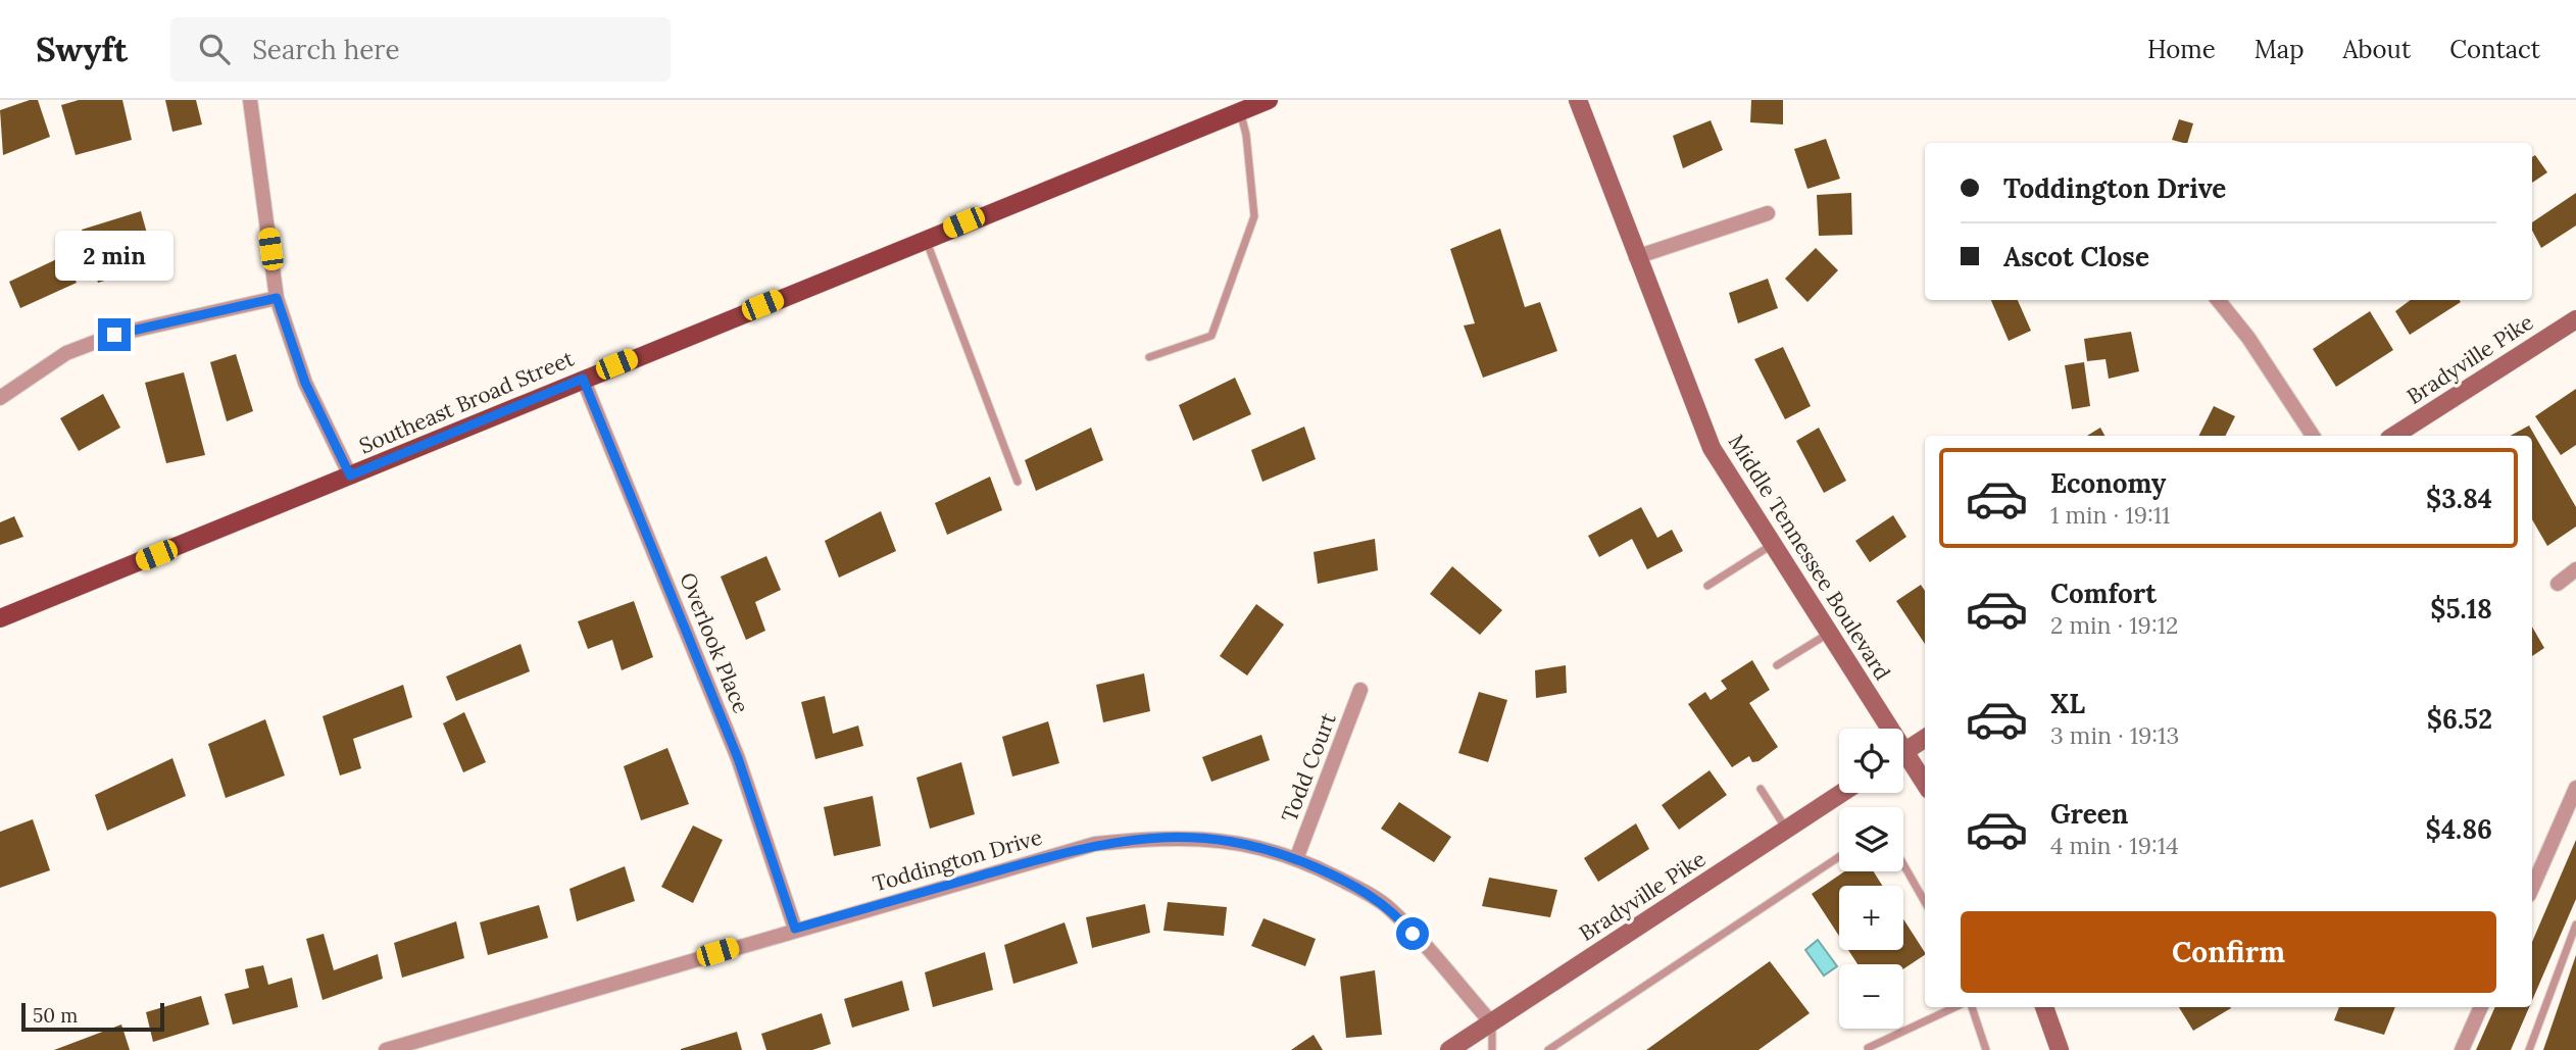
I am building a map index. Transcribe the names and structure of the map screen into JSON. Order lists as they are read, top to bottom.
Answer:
{
  "streets": {
    "main road": ["Bradyville Pike", "Southeast Broad Street", "Middle Tennessee Boulevard"],
    "street": ["Overlook Place", "Todd Court", "Toddington Drive"]
  },
  "crossings": [
    ["Bradyville Pike", "Toddington Drive"],
    ["Southeast Broad Street", "Overlook Place"],
    ["Overlook Place", "Toddington Drive"],
    ["Todd Court", "Toddington Drive"]
  ],
  "scale_bar": "50 m",
  "page": {
    "header": "Swyft",
    "search": "Search here",
    "nav": [
      "Home",
      "Map",
      "About",
      "Contact"
    ],
    "banner": ["Toddington Drive", "Ascot Close"],
    "bubble": "2 min",
    "list": [
      {
        "name": "Economy",
        "note": "1 min · 19:11",
        "value": "$3.84"
      },
      {
        "name": "Comfort",
        "note": "2 min · 19:12",
        "value": "$5.18"
      },
      {
        "name": "XL",
        "note": "3 min · 19:13",
        "value": "$6.52"
      },
      {
        "name": "Green",
        "note": "4 min · 19:14",
        "value": "$4.86"
      }
    ],
    "map_buttons": ["+", "−"],
    "buttons": "Confirm",
    "scale": "50 m"
  }
}
